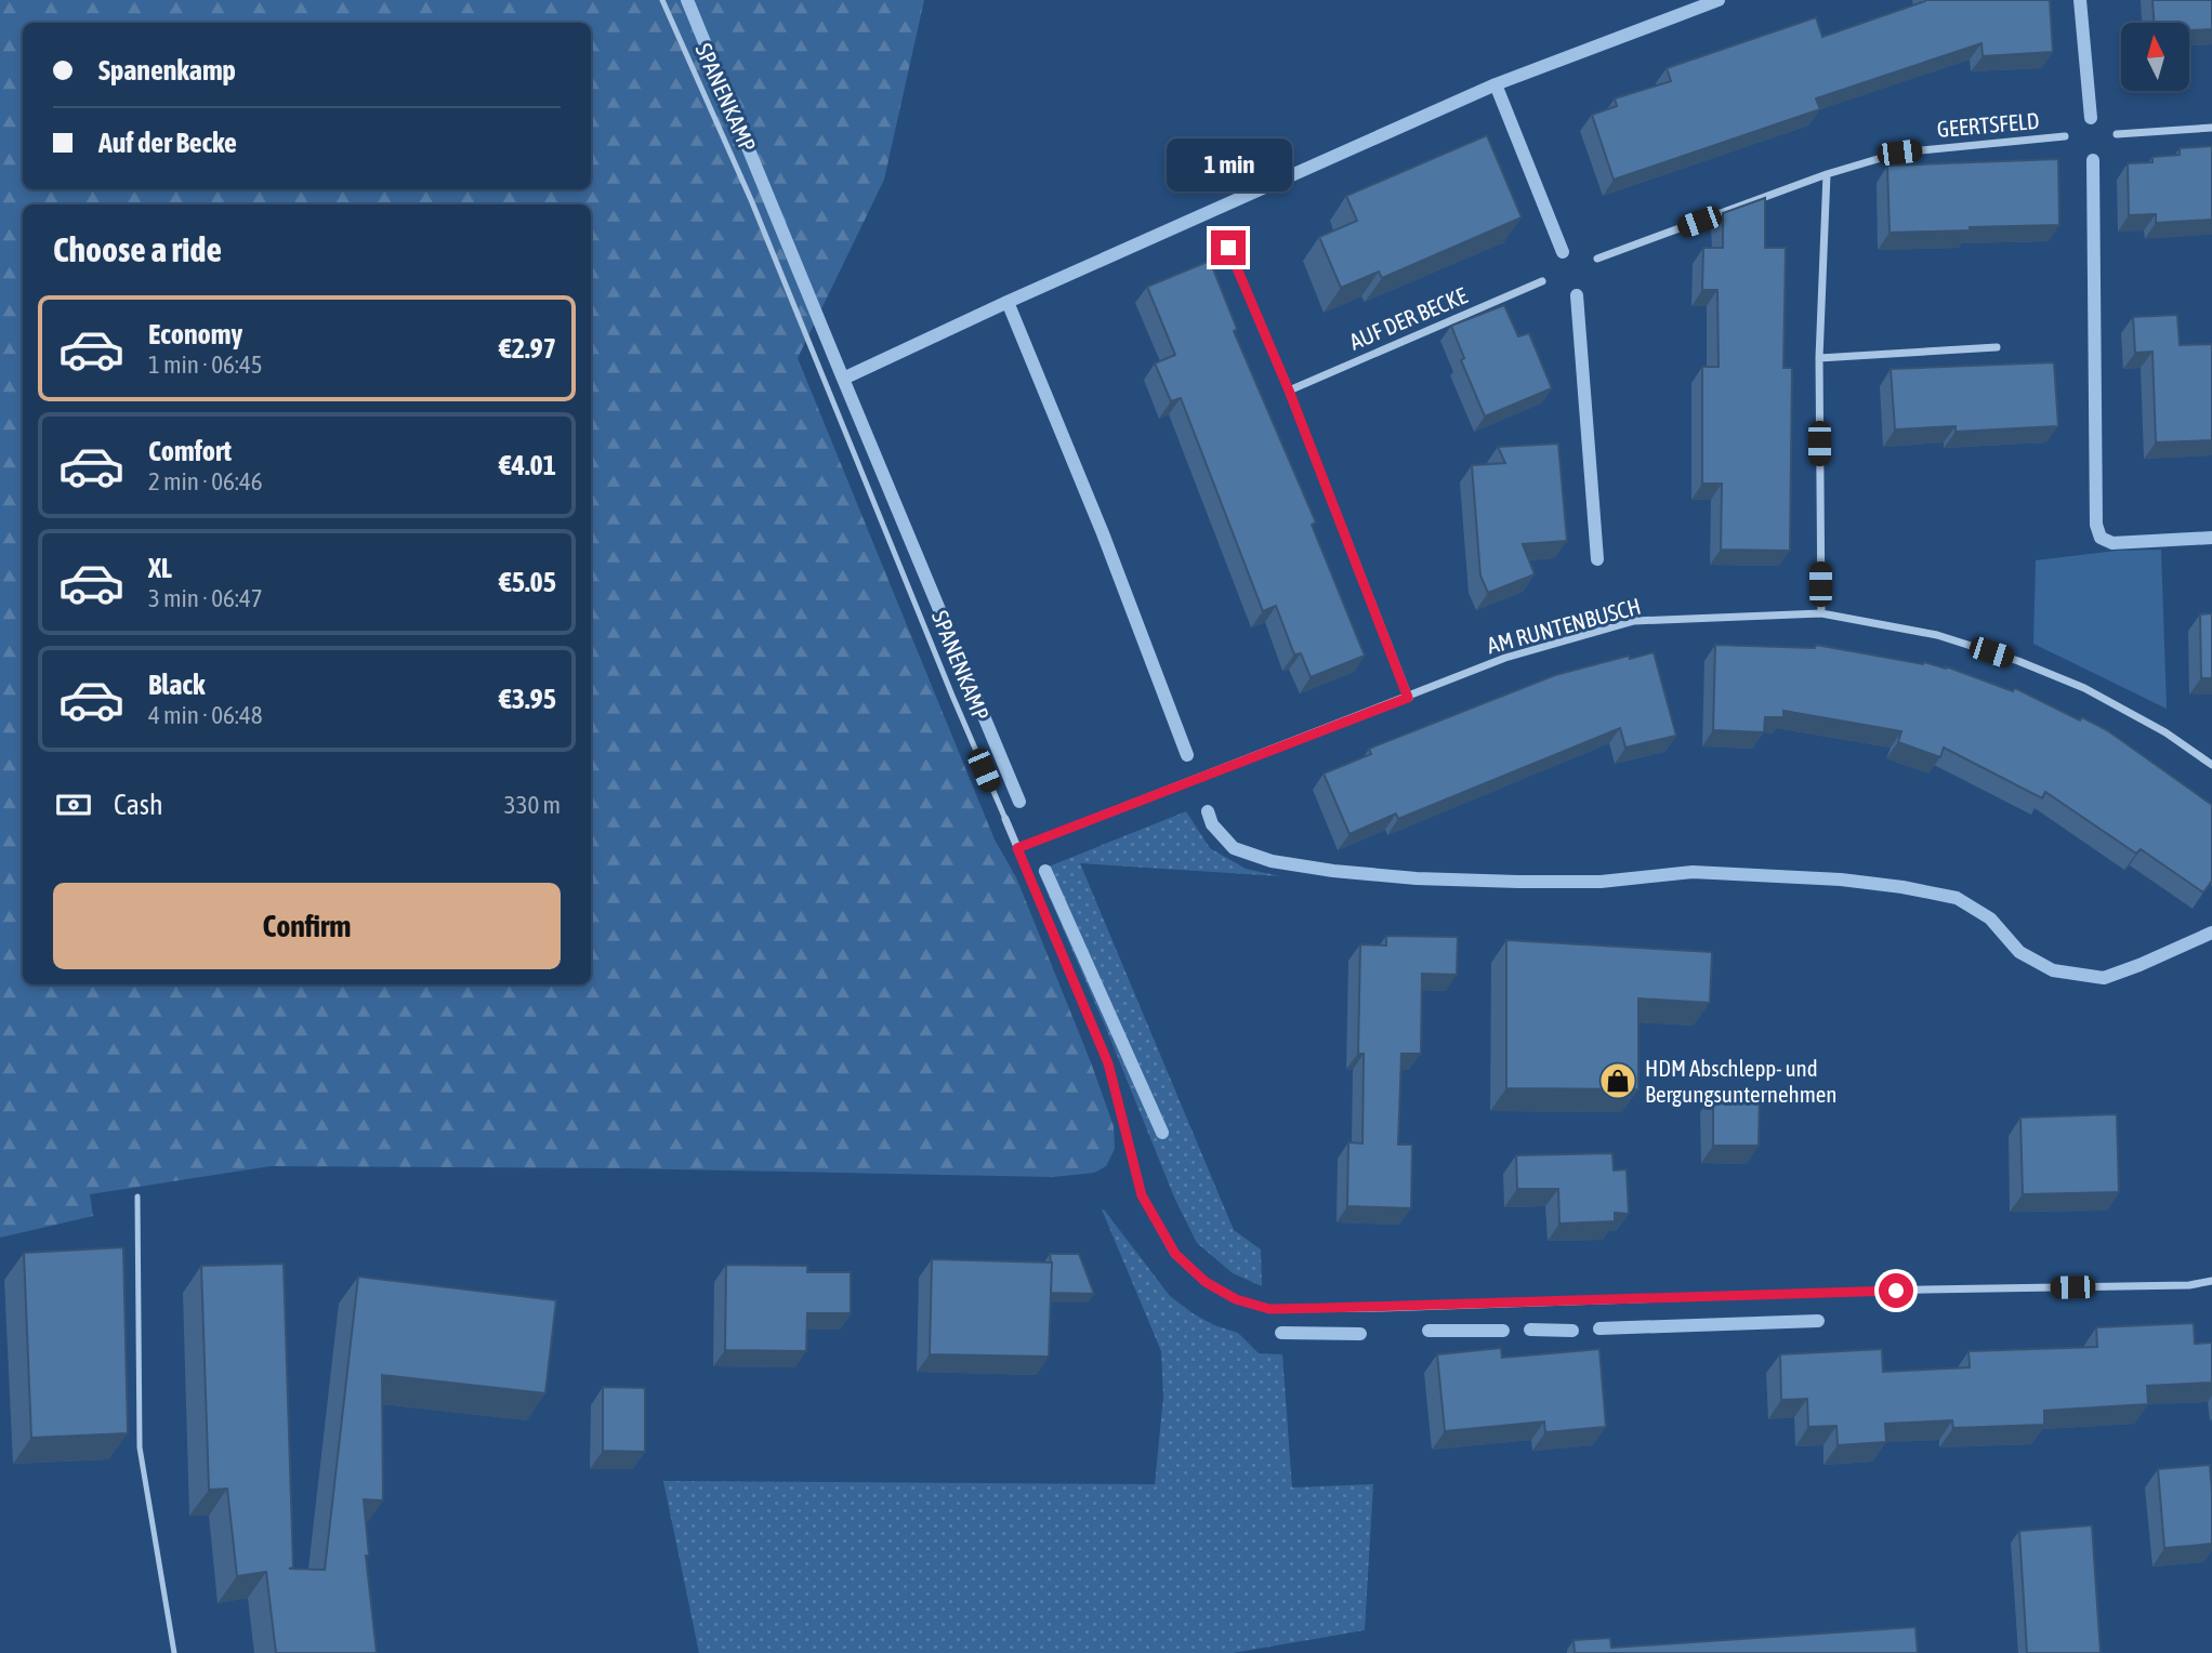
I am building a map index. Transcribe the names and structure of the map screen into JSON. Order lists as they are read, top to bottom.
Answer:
{
  "streets": {
    "street": [
      "SPANENKAMP",
      "GEERTSFELD",
      "AUF DER BECKE",
      "AM RUNTENBUSCH"
    ]
  },
  "crossings": [
    ["SPANENKAMP", "AM RUNTENBUSCH"]
  ],
  "places": {
    "shop": ["HDM Abschlepp- und Bergungsunternehmen"]
  },
  "north": "top",
  "page": {
    "banner": ["Spanenkamp", "Auf der Becke"],
    "bubble": "1 min",
    "heading": "Choose a ride",
    "list": [
      {
        "name": "Economy",
        "note": "1 min · 06:45",
        "value": "€2.97"
      },
      {
        "name": "Comfort",
        "note": "2 min · 06:46",
        "value": "€4.01"
      },
      {
        "name": "XL",
        "note": "3 min · 06:47",
        "value": "€5.05"
      },
      {
        "name": "Black",
        "note": "4 min · 06:48",
        "value": "€3.95"
      }
    ],
    "pay": ["Cash", "330 m"],
    "buttons": "Confirm"
  }
}
